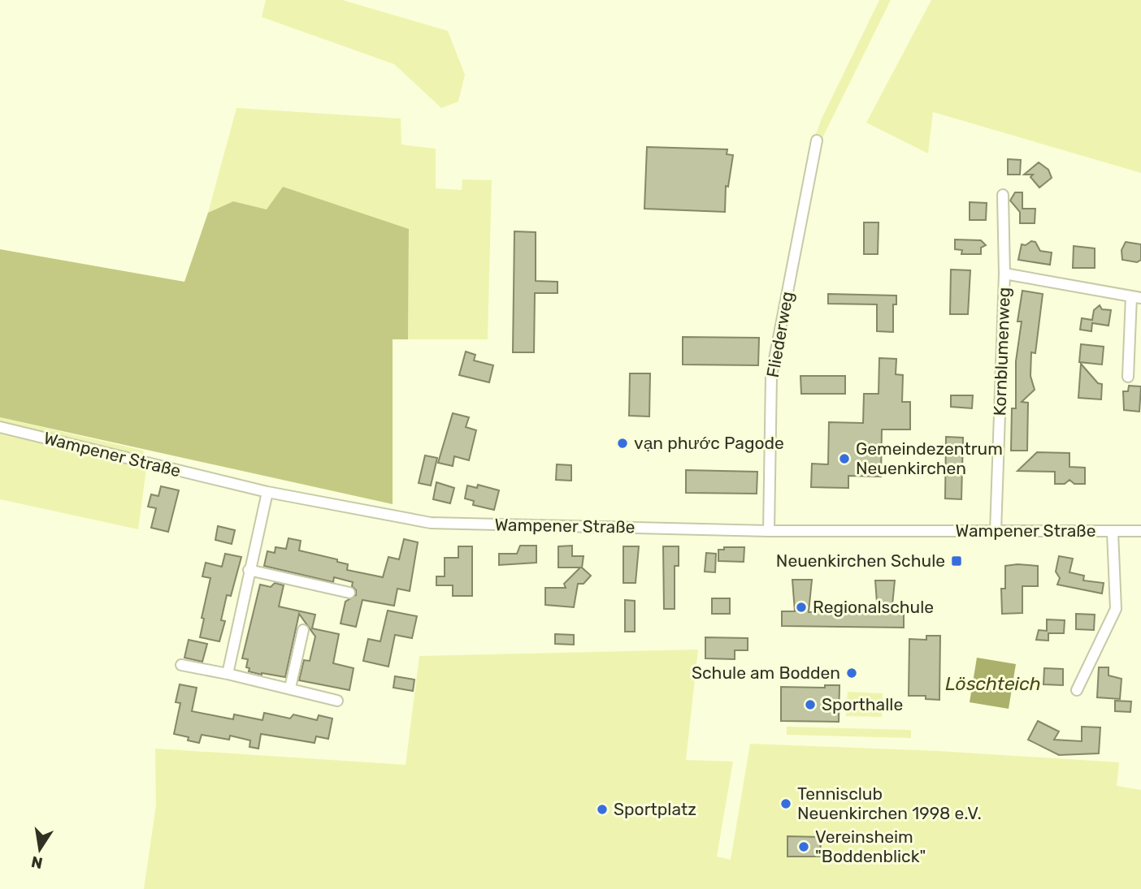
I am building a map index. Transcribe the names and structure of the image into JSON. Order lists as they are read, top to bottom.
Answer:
{
  "streets": {
    "street": ["Fliederweg", "Kornblumenweg", "Wampener Straße"]
  },
  "crossings": [
    ["Fliederweg", "Wampener Straße"],
    ["Kornblumenweg", "Wampener Straße"]
  ],
  "water": ["Löschteich"],
  "places": {
    "other": [
      "vạn phước Pagode",
      "Gemeindezentrum Neuenkirchen",
      "Regionalschule",
      "Schule am Bodden",
      "Sporthalle",
      "Tennisclub Neuenkirchen 1998 e.V.",
      "Sportplatz",
      "Vereinsheim \"Boddenblick\""
    ],
    "transit": ["Neuenkirchen Schule"]
  },
  "north": "bottom"
}
